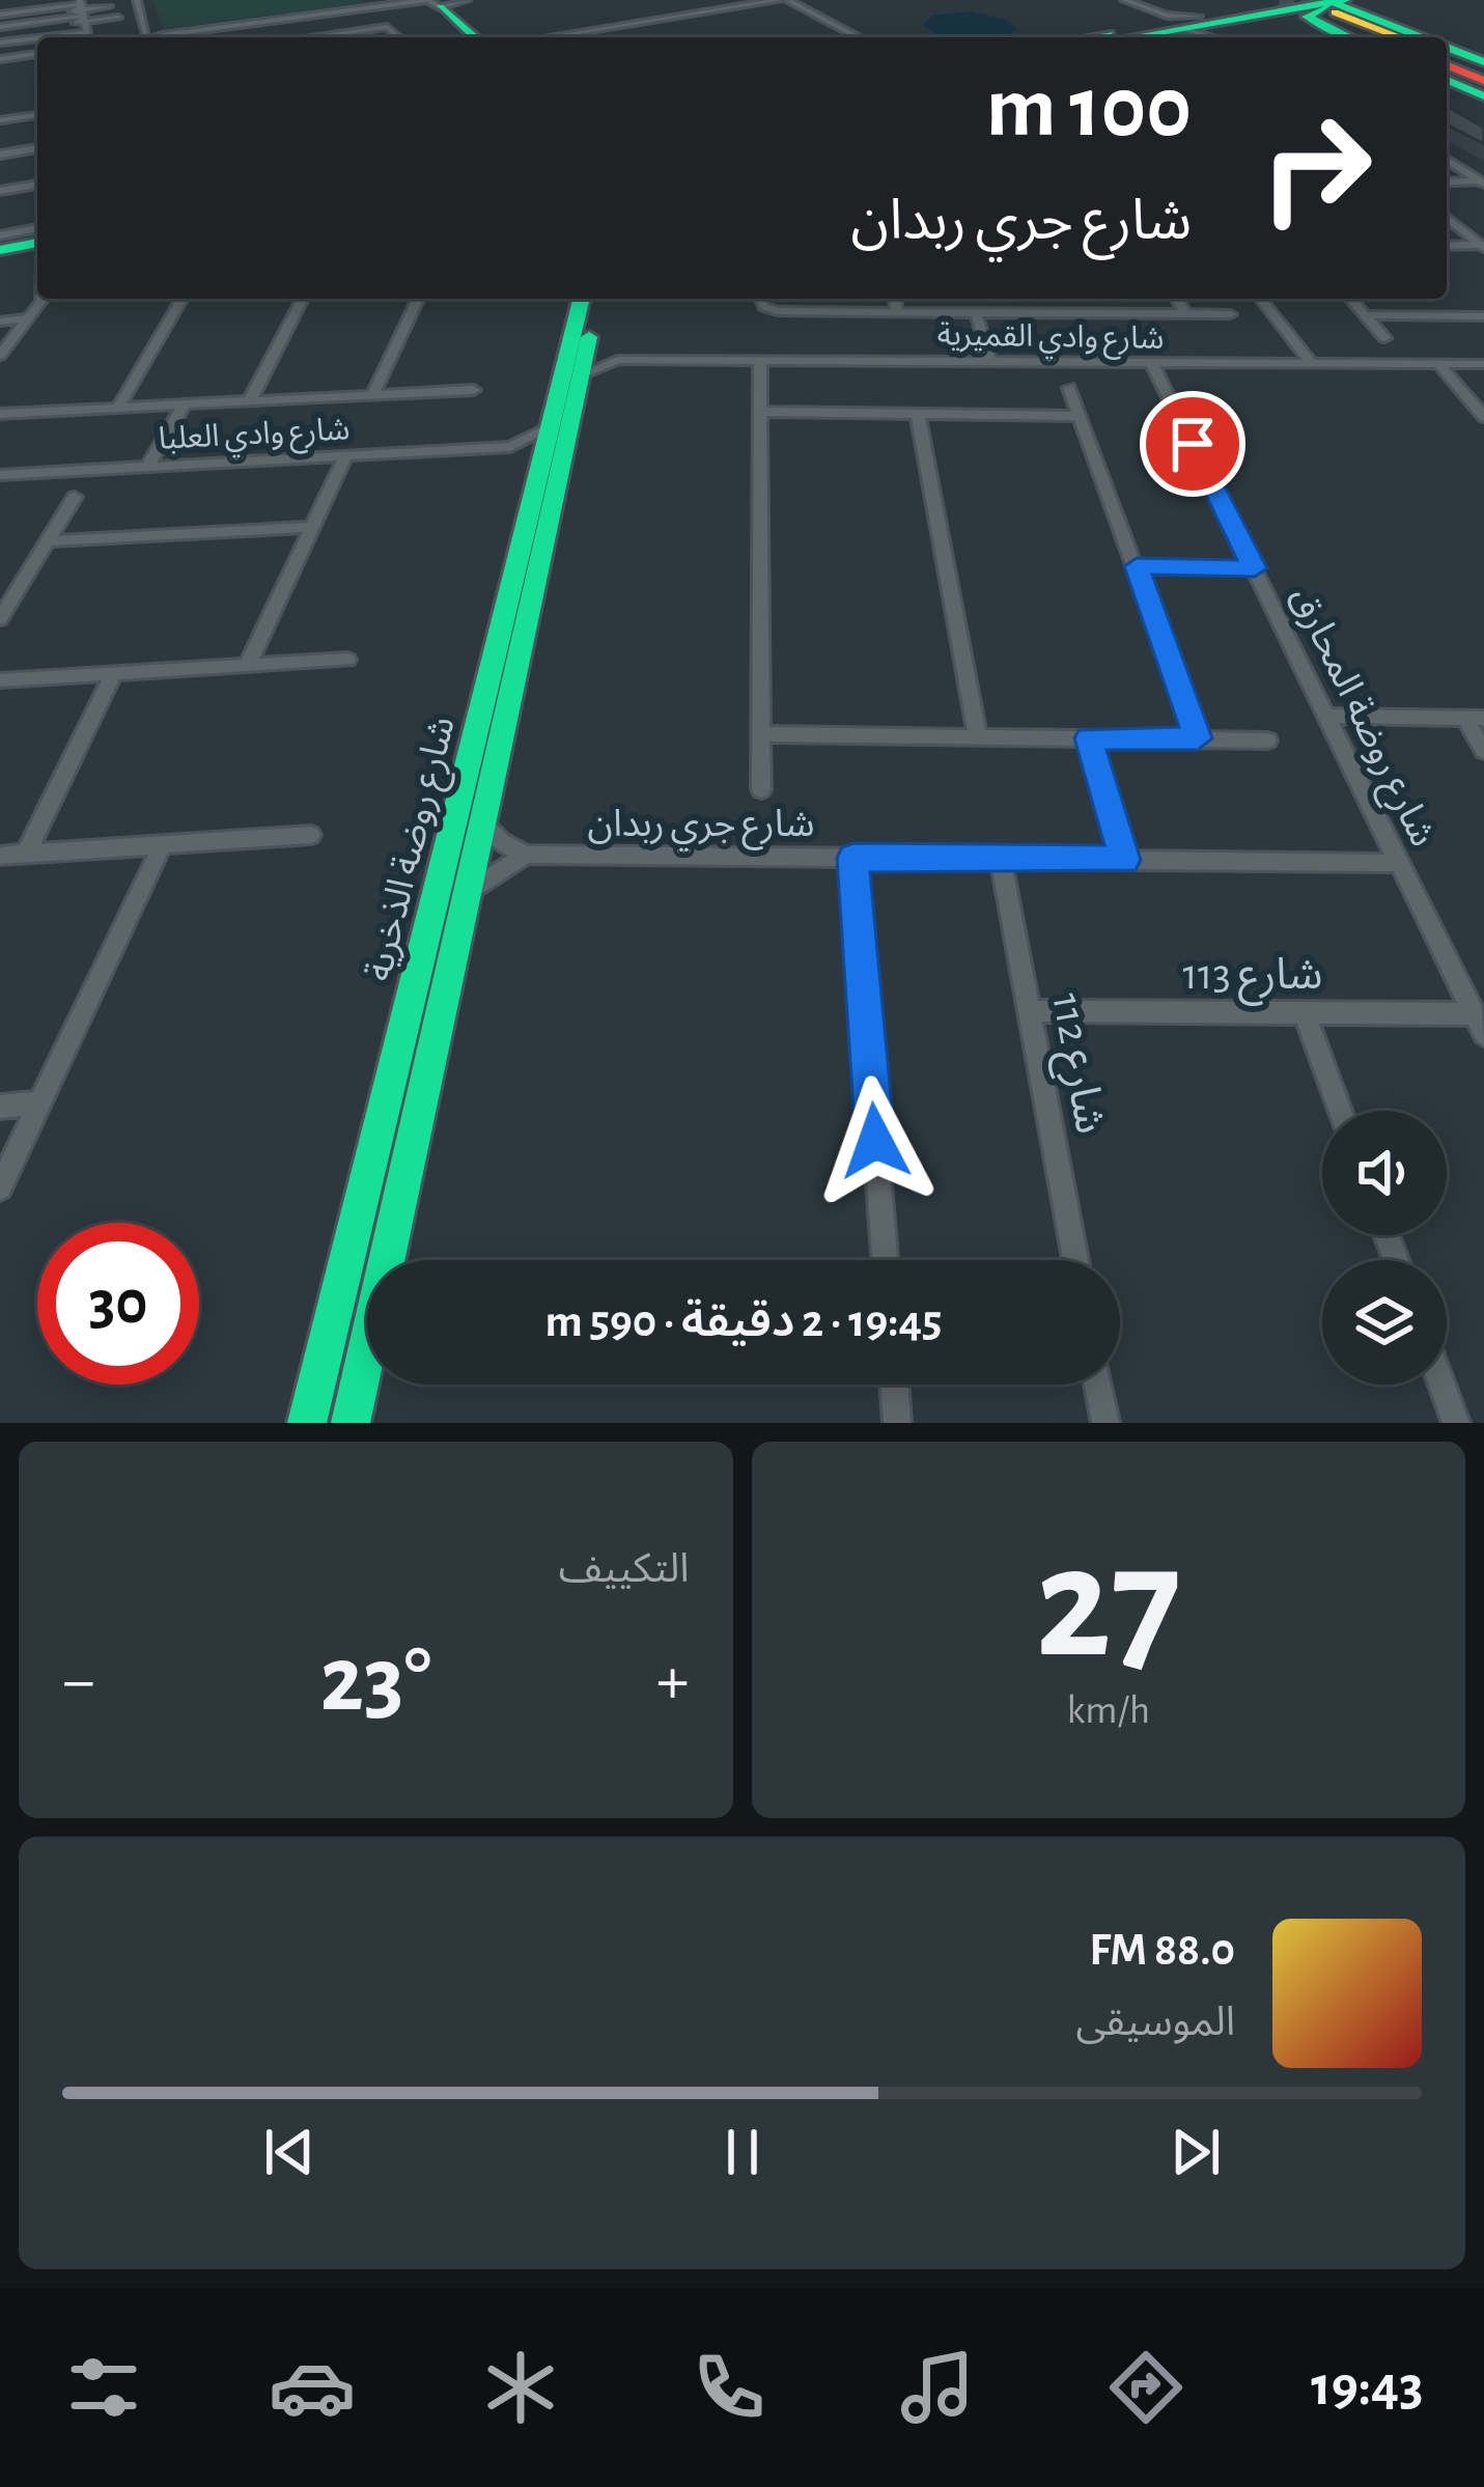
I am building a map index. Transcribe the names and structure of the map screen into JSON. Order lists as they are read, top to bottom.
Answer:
{
  "streets": {
    "main road": ["شارع روضة الذخرية"],
    "street": [
      "شارع وادي القميرية",
      "شارع وادي العلبا",
      "شارع روضة المحارق",
      "شارع جري ربدان",
      "شارع 113",
      "شارع 112"
    ]
  },
  "crossings": [
    ["شارع وادي القميرية", "شارع روضة المحارق"],
    ["شارع وادي القميرية", "شارع روضة الذخرية"],
    ["شارع وادي العلبا", "شارع روضة الذخرية"],
    ["شارع روضة المحارق", "شارع جري ربدان"],
    ["شارع روضة المحارق", "شارع 113"],
    ["شارع جري ربدان", "شارع 112"],
    ["شارع 113", "شارع 112"]
  ],
  "page": {
    "turn": ["100 m", "شارع جري ربدان"],
    "limit": "30",
    "trip": "19:45 · 2 دقيقة · 590 m",
    "tile": [
      ["27", "km/h"],
      "التكييف"
    ],
    "heat": ["−", "23°", "+"],
    "song": ["88.0 FM", "الموسيقى"],
    "tabs": "19:43"
  }
}
